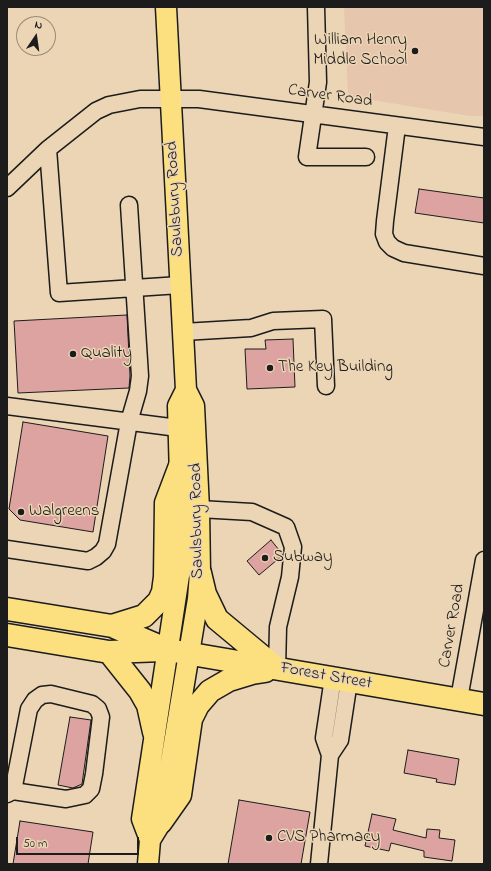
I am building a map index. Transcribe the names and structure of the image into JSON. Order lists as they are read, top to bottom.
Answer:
{
  "streets": {
    "highway": ["Forest Street"],
    "main road": ["Saulsbury Road"],
    "street": ["Carver Road"]
  },
  "crossings": [
    ["Carver Road", "Saulsbury Road"],
    ["Carver Road", "Forest Street"],
    ["Saulsbury Road", "Forest Street"]
  ],
  "places": [
    "William Henry Middle School",
    "Quality",
    "The Key Building",
    "Walgreens",
    "Subway",
    "CVS Pharmacy"
  ],
  "scale_bar": "50 m",
  "north": "top"
}
